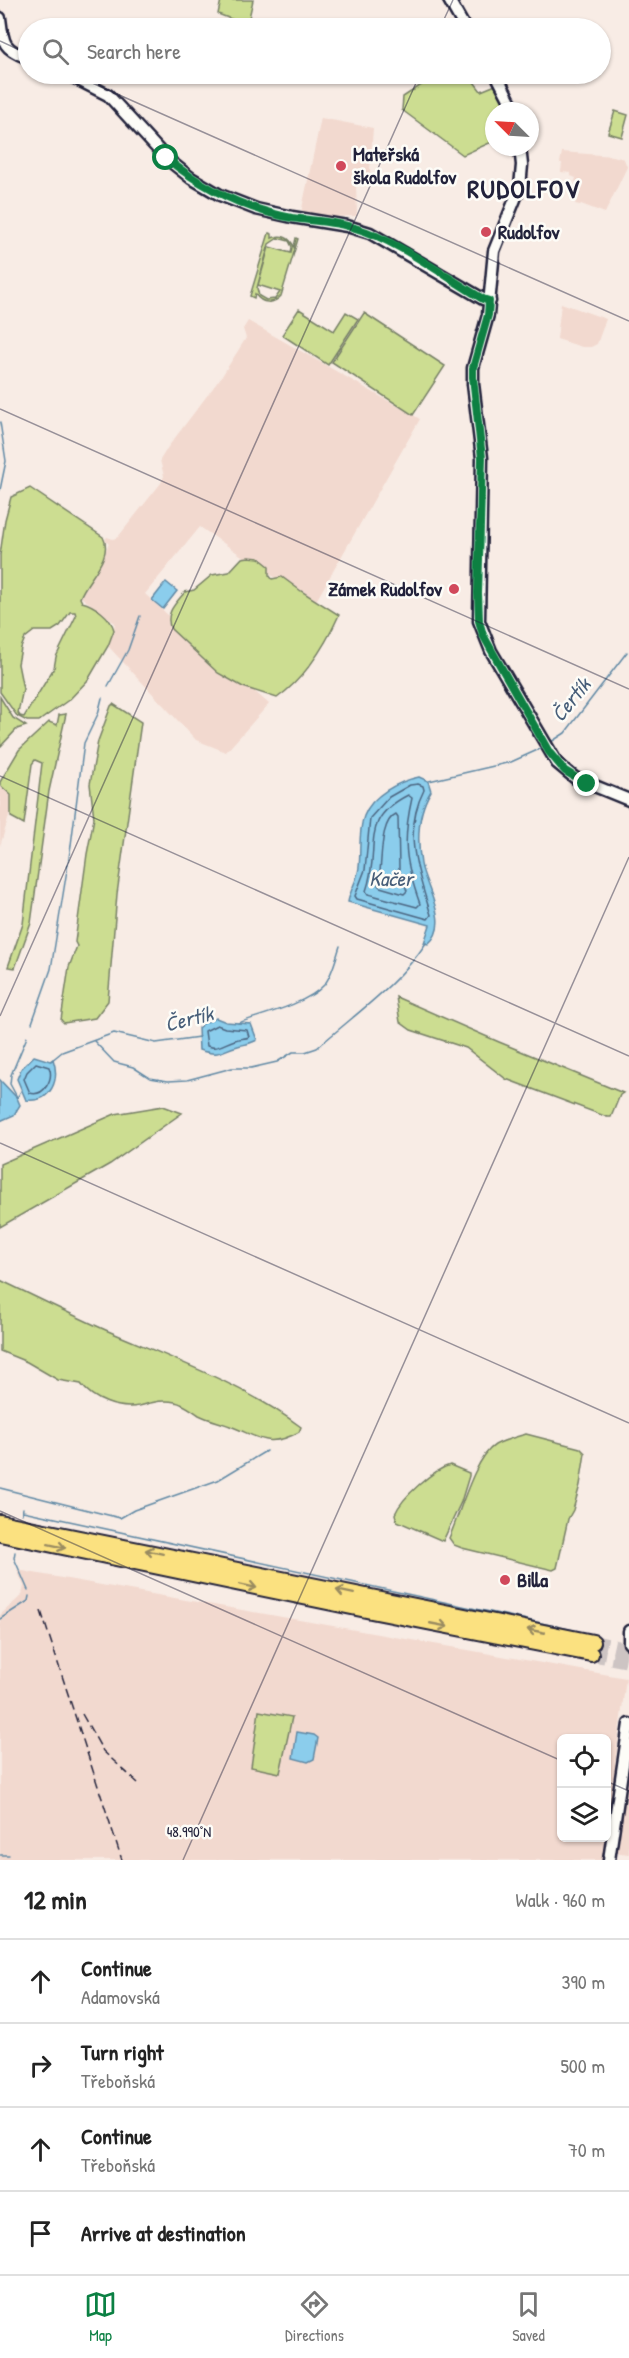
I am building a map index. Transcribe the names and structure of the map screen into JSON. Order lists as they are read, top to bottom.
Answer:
{
  "districts": ["RUDOLFOV"],
  "water": ["Čertík", "Kačer"],
  "places": [
    "Mateřská škola Rudolfov",
    "Rudolfov",
    "Zámek Rudolfov",
    "Billa"
  ],
  "north": "top left",
  "page": {
    "search": "Search here",
    "heading": ["12 min", "Walk · 960 m"],
    "list": [
      ["Continue", "Adamovská", "390 m"],
      ["Turn right", "Třeboňská", "500 m"],
      ["Continue", "Třeboňská", "70 m"],
      "Arrive at destination"
    ],
    "nav": ["Map", "Directions", "Saved"]
  },
  "coordinates": ["48.990°N"]
}
